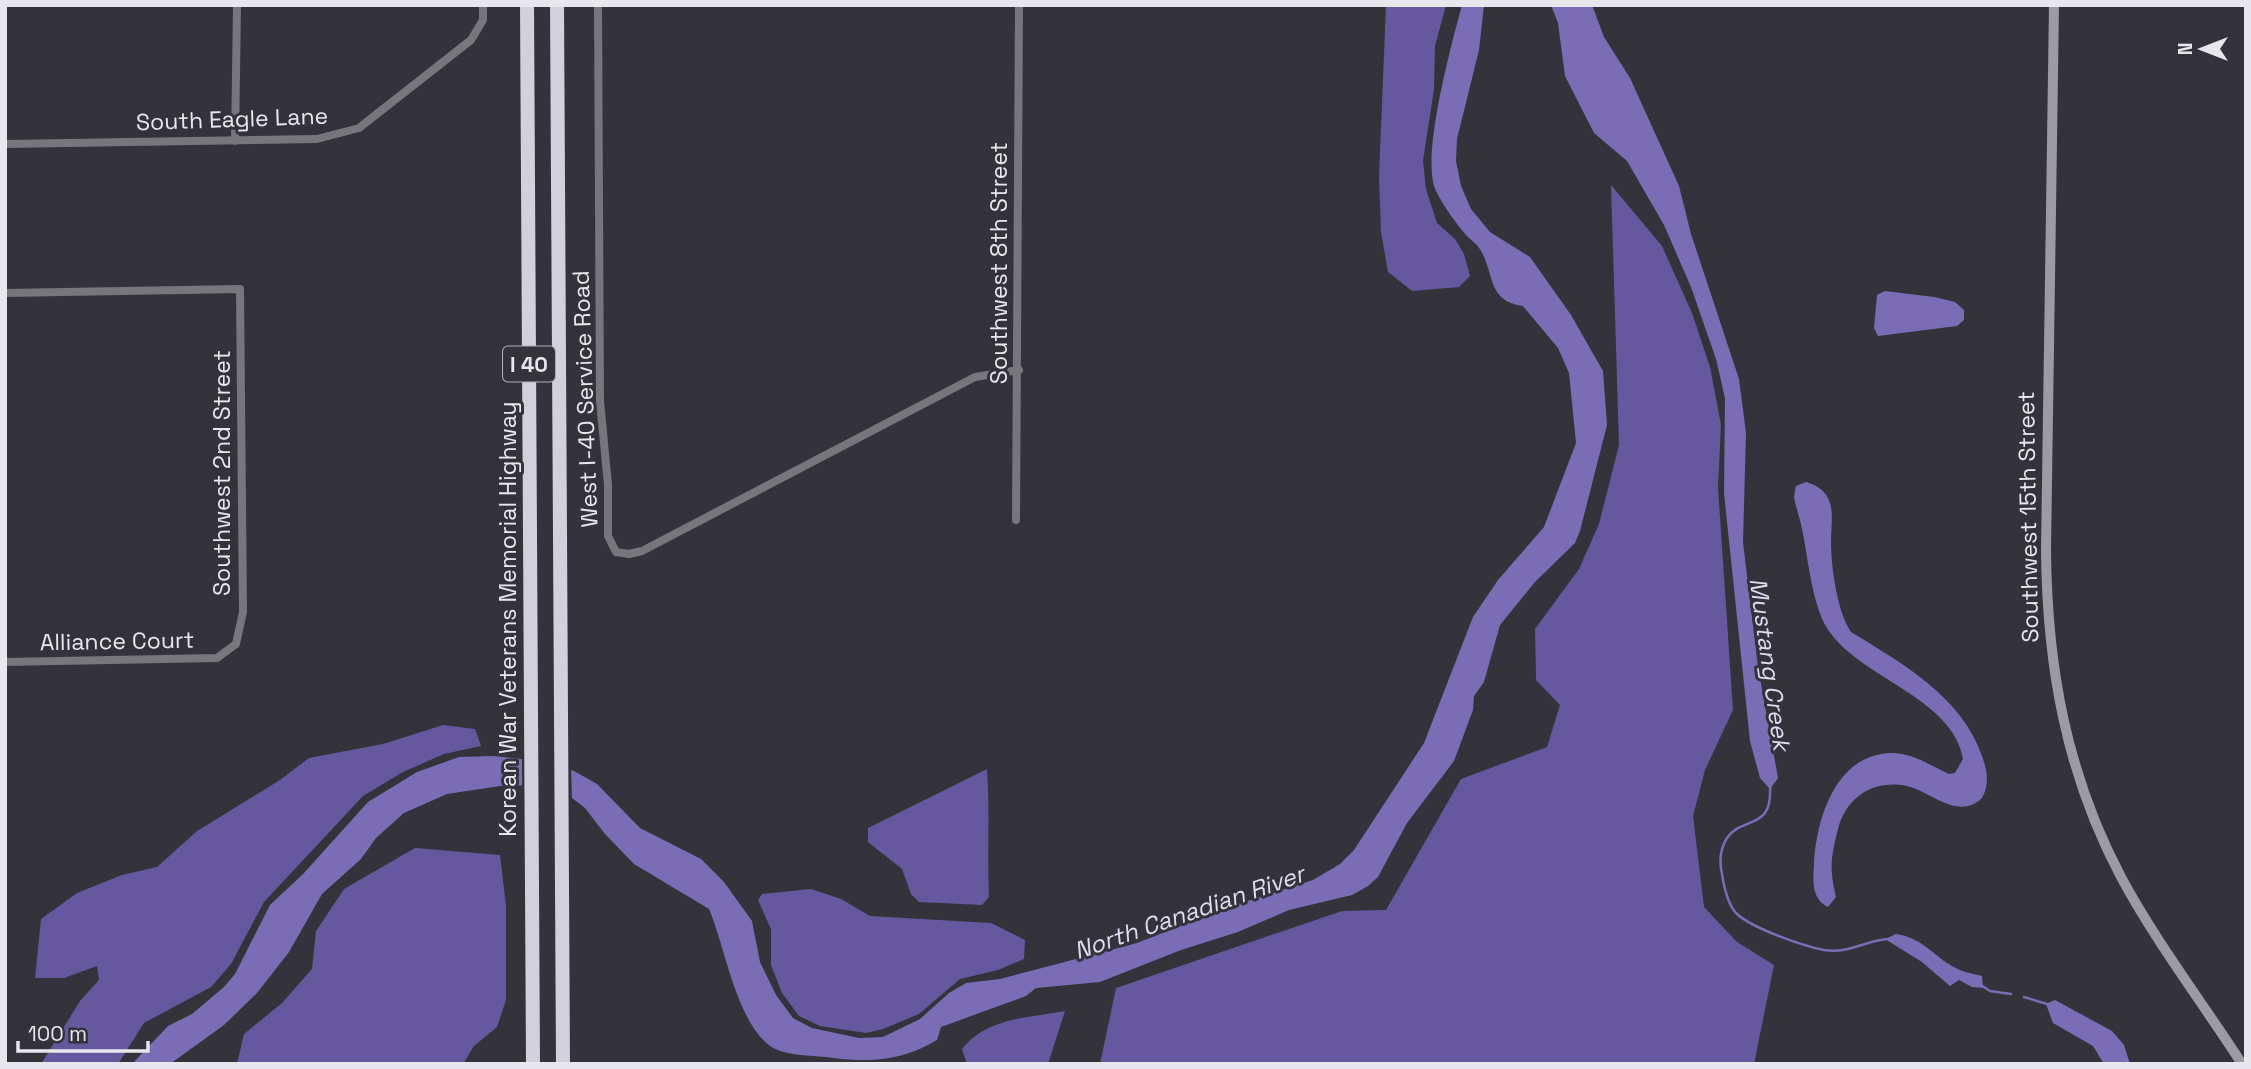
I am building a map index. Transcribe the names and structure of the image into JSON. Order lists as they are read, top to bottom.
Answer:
{
  "streets": {
    "highway": ["I 40", "Korean War Veterans Memorial Highway"],
    "main road": ["Southwest 15th Street"],
    "street": [
      "South Eagle Lane",
      "Southwest 8th Street",
      "West I-40 Service Road",
      "Southwest 2nd Street",
      "Alliance Court"
    ]
  },
  "crossings": [
    ["Southwest 8th Street", "West I-40 Service Road"],
    ["Southwest 2nd Street", "Alliance Court"]
  ],
  "water": ["Mustang Creek", "North Canadian River"],
  "scale_bar": "100 m",
  "north": "left"
}
